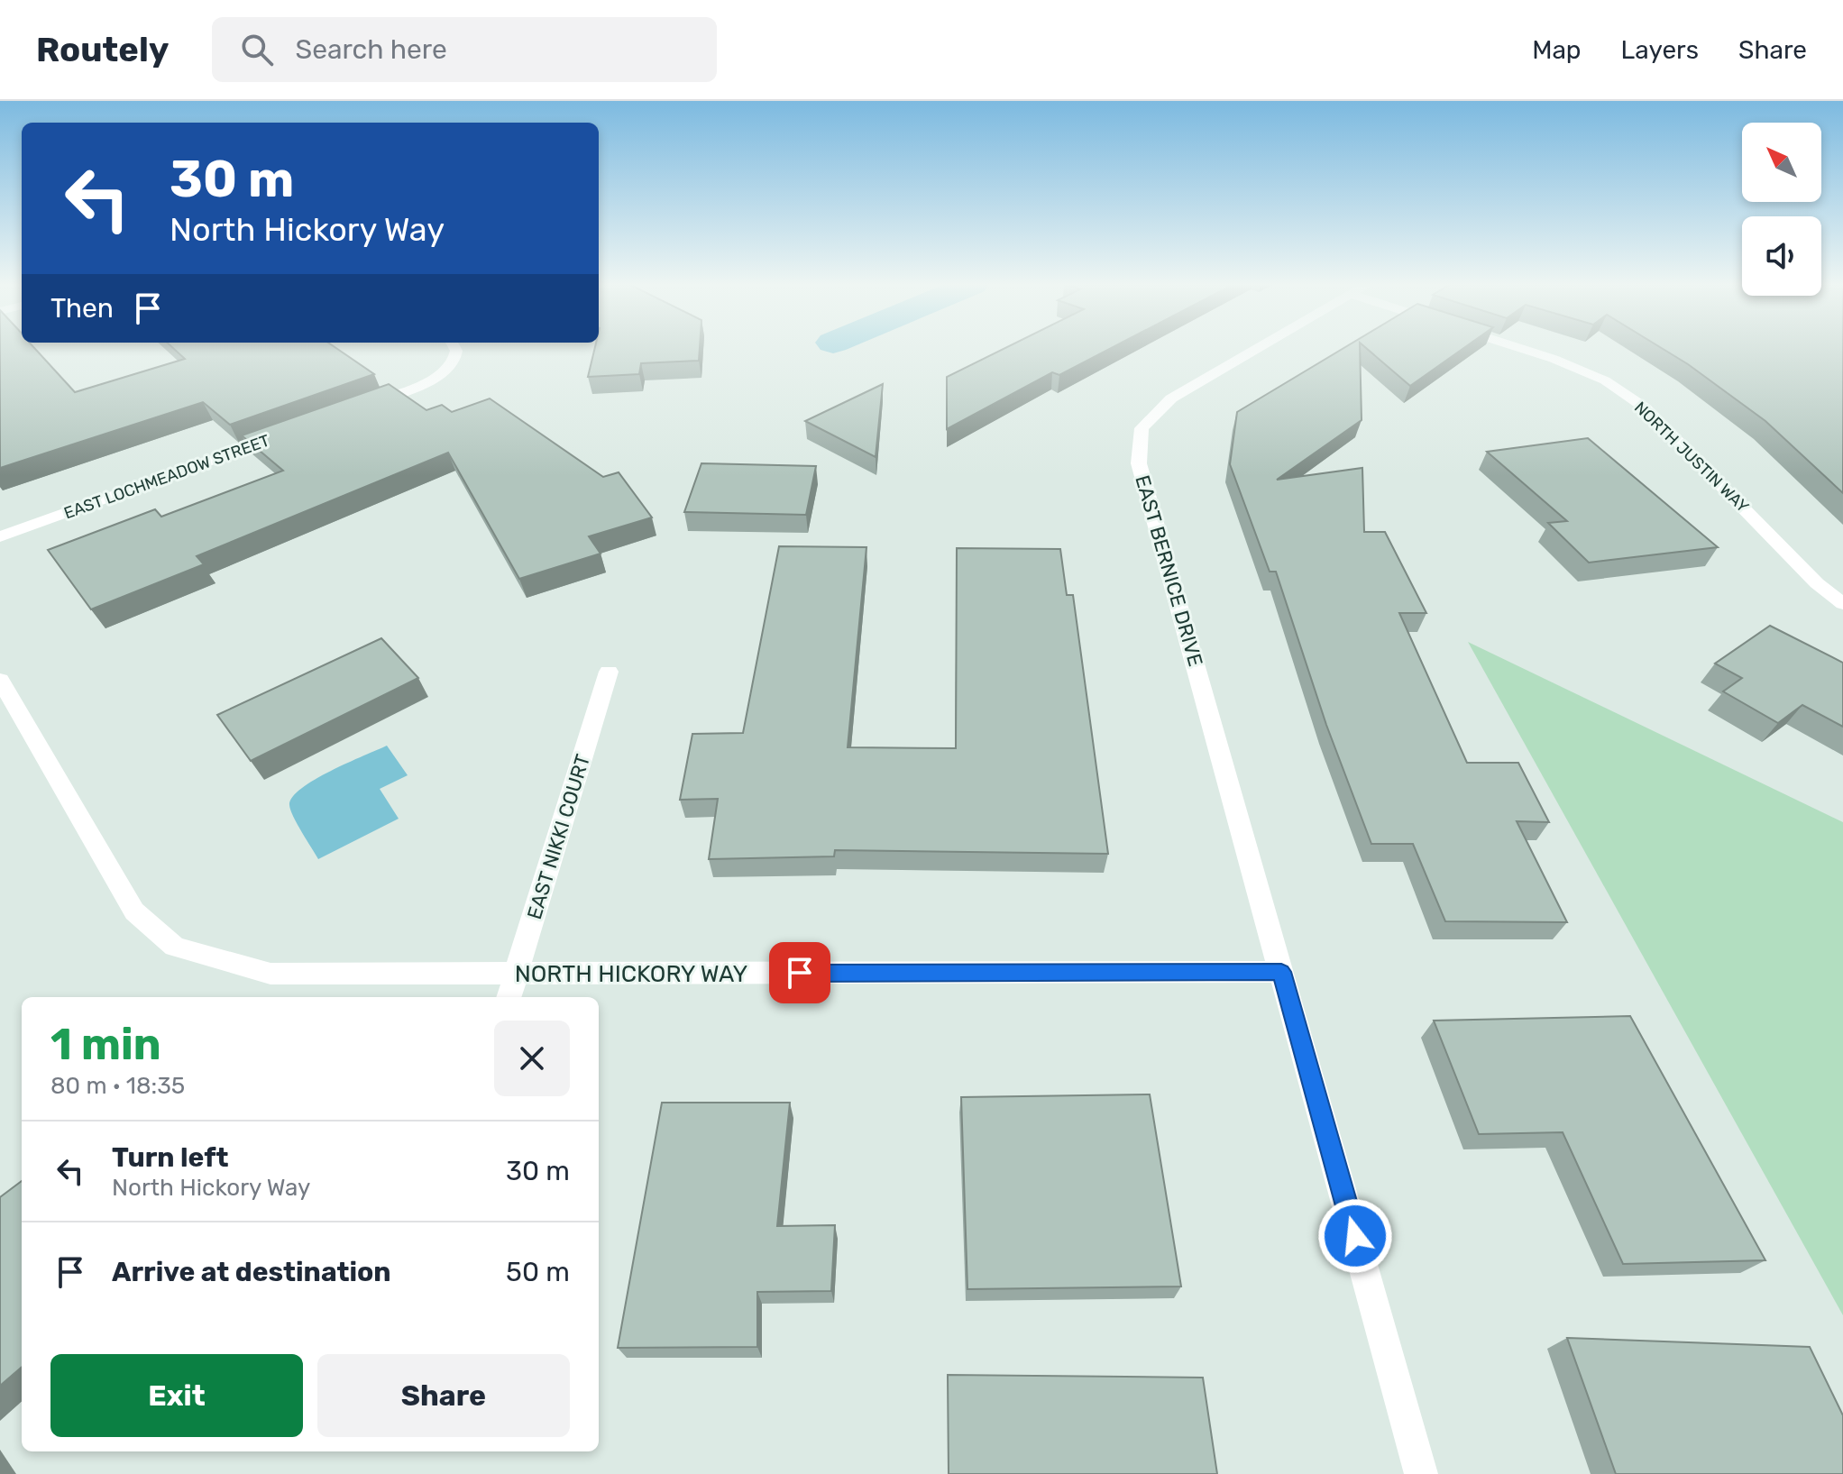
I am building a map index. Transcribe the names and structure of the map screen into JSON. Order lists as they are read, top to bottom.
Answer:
{
  "streets": {
    "street": [
      "NORTH JUSTIN WAY",
      "EAST LOCHMEADOW STREET",
      "EAST BERNICE DRIVE",
      "EAST NIKKI COURT",
      "NORTH HICKORY WAY"
    ]
  },
  "crossings": [
    ["EAST BERNICE DRIVE", "NORTH HICKORY WAY"],
    ["EAST NIKKI COURT", "NORTH HICKORY WAY"]
  ],
  "north": "top left",
  "page": {
    "header": "Routely",
    "search": "Search here",
    "nav": ["Map", "Layers", "Share"],
    "turn": ["30 m", "North Hickory Way"],
    "then": "Then",
    "heading": ["1 min", "80 m · 18:35"],
    "list": [
      {
        "name": "Turn left",
        "note": "North Hickory Way",
        "value": "30 m"
      },
      {
        "name": "Arrive at destination",
        "value": "50 m"
      }
    ],
    "buttons": ["Exit", "Share"]
  }
}
